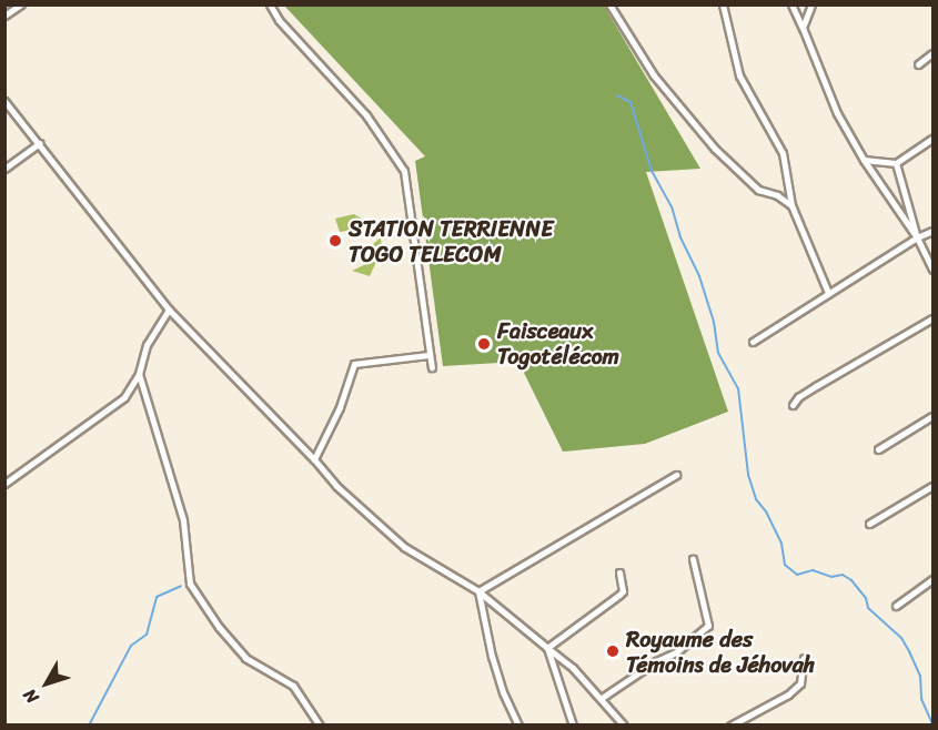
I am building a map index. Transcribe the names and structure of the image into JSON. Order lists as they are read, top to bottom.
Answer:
{
  "places": ["STATION TERRIENNE TOGO TELECOM", "Faisceaux Togotélécom", "Royaume des Témoins de Jéhovah"],
  "north": "bottom left"
}
